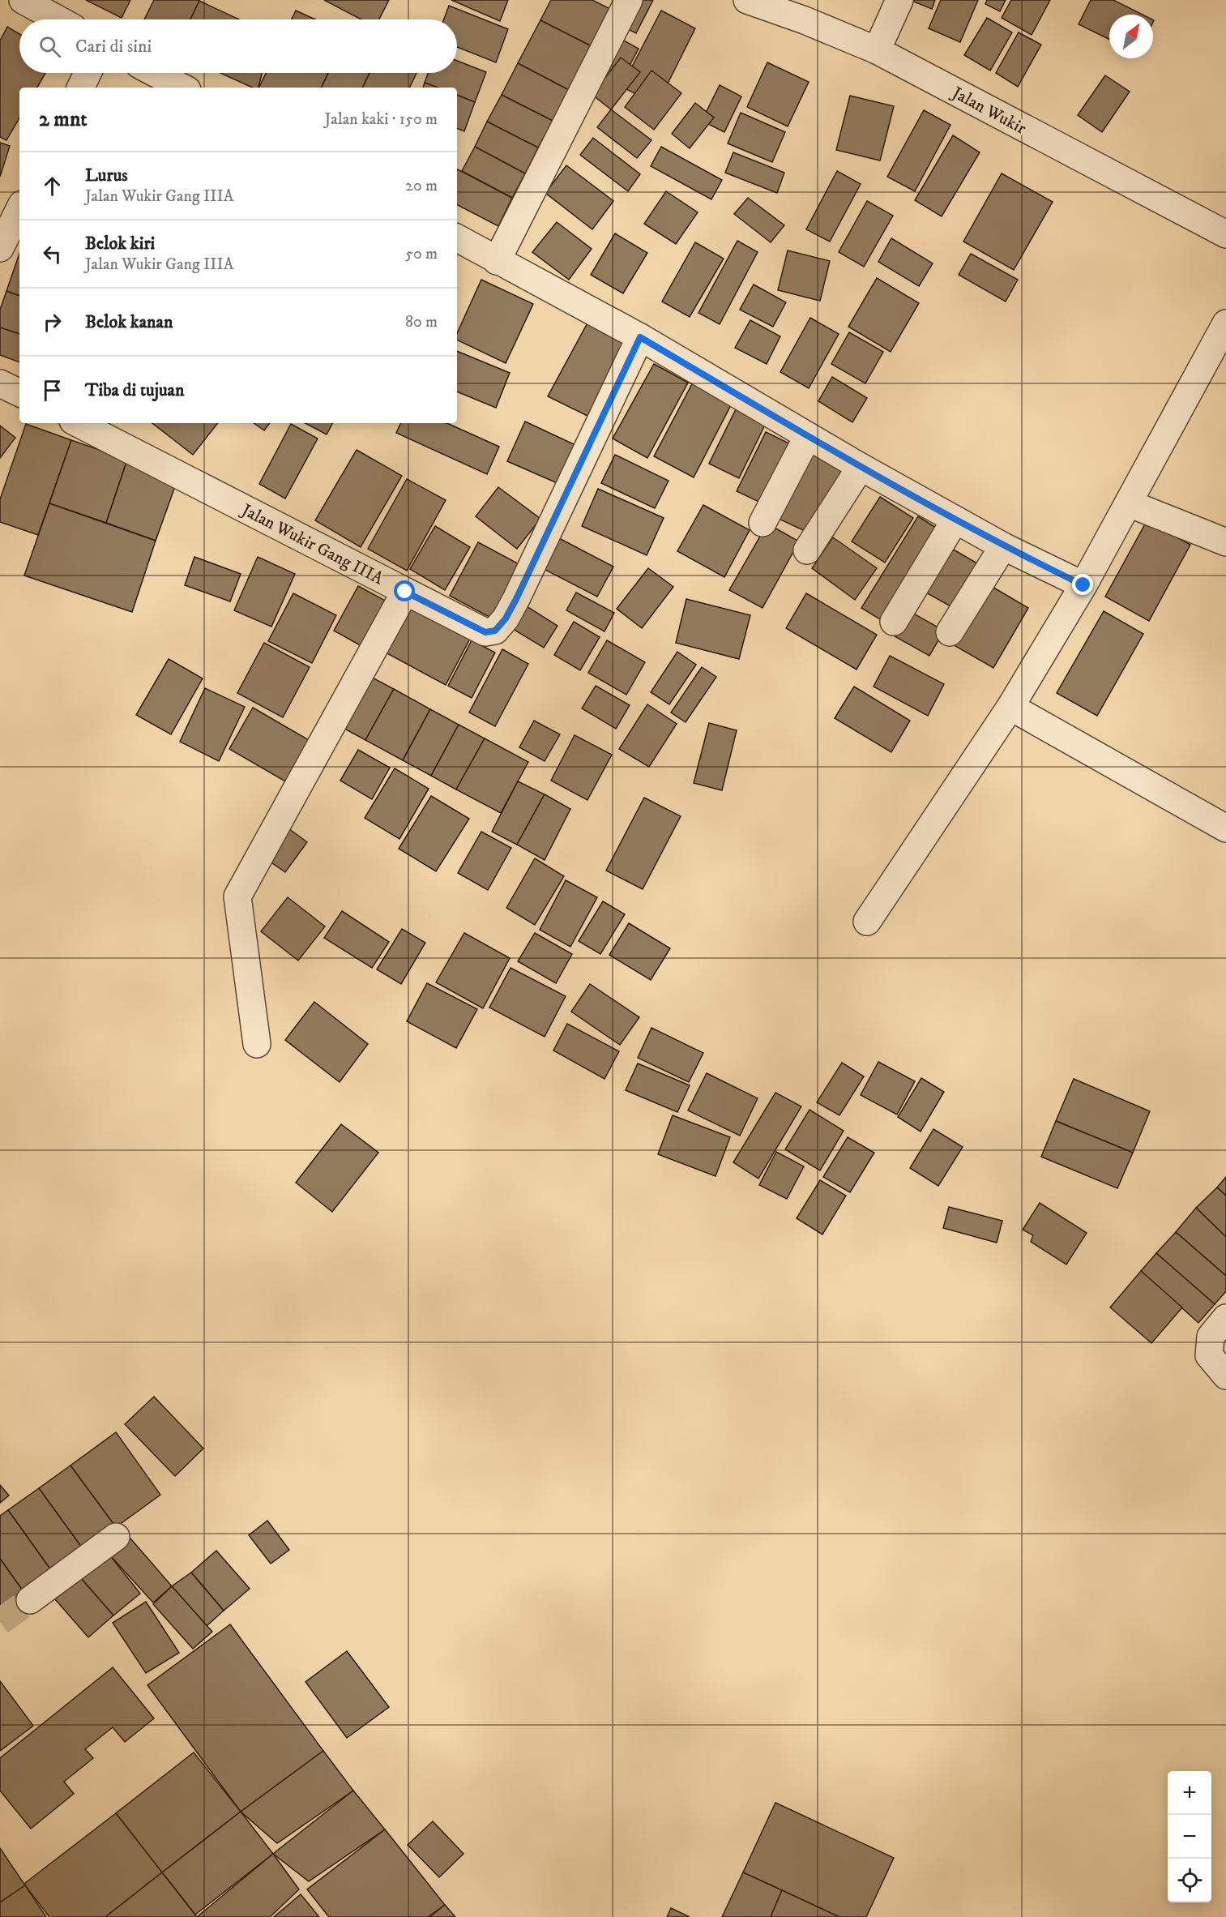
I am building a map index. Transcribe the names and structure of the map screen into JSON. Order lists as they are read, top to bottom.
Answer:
{
  "streets": {
    "street": ["Jalan Wukir", "Jalan Wukir Gang IIIA"]
  },
  "north": "top right",
  "page": {
    "search": "Cari di sini",
    "heading": ["2 mnt", "Jalan kaki · 150 m"],
    "list": [
      ["Lurus", "Jalan Wukir Gang IIIA", "20 m"],
      ["Belok kiri", "Jalan Wukir Gang IIIA", "50 m"],
      ["Belok kanan", "80 m"],
      "Tiba di tujuan"
    ],
    "map_buttons": ["+", "−"]
  }
}
